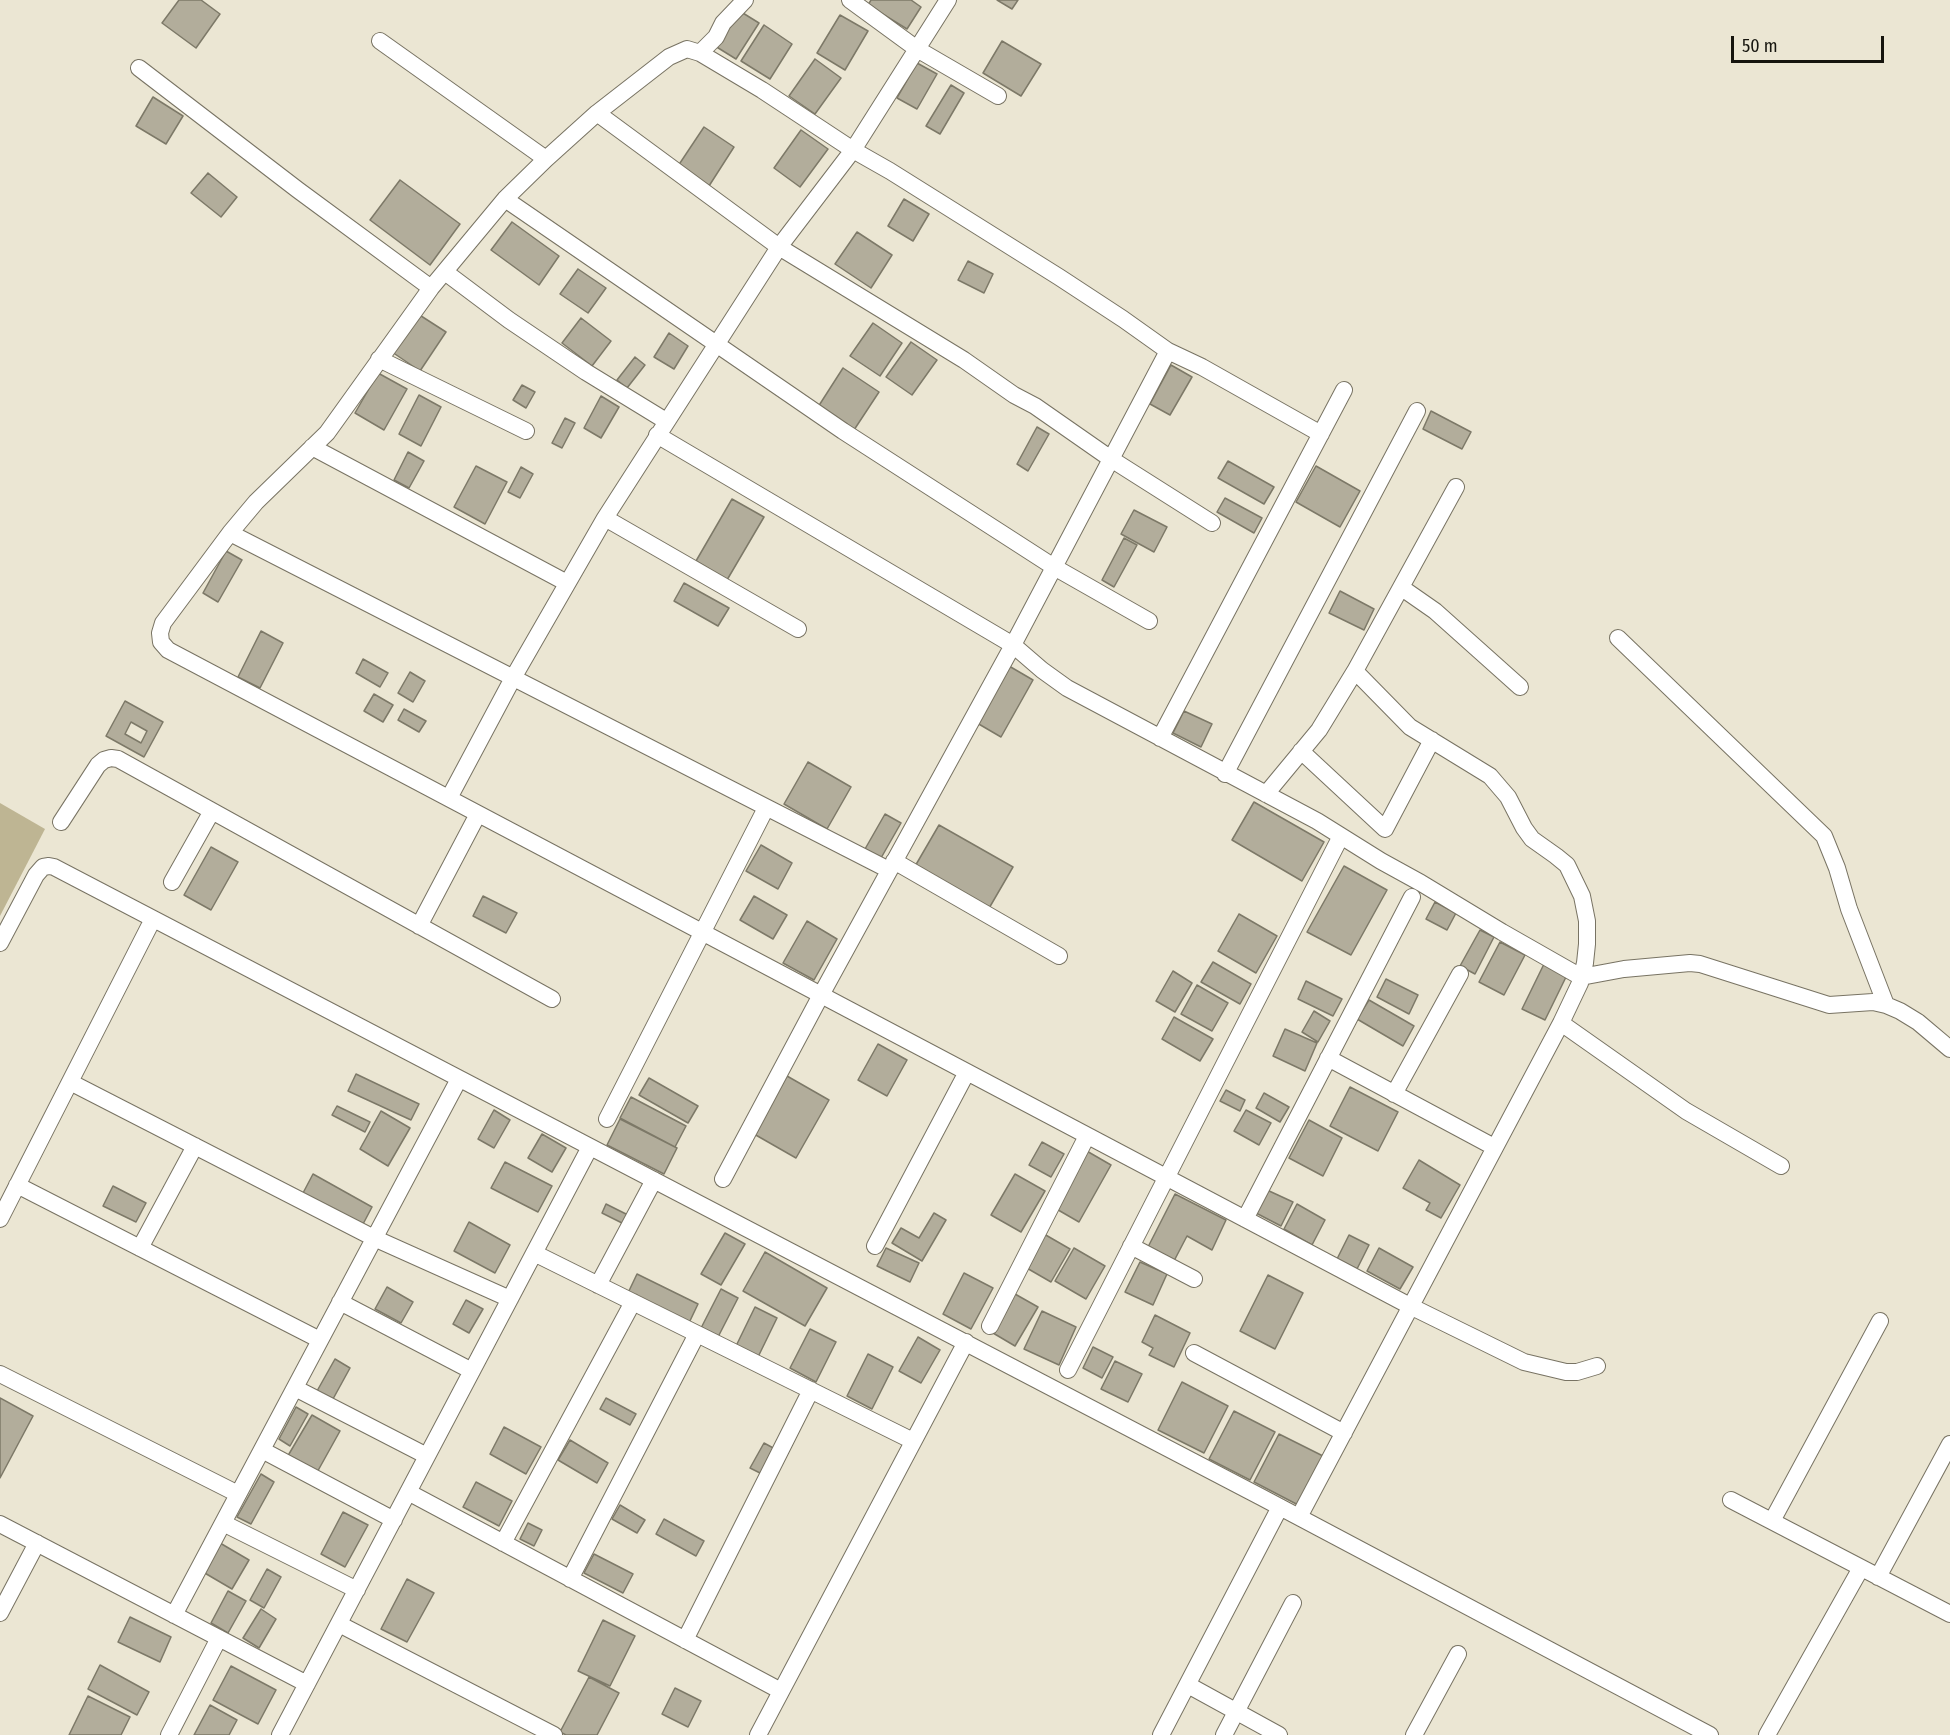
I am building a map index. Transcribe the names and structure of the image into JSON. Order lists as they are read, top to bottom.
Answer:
{
  "scale_bar": "50 m"
}
